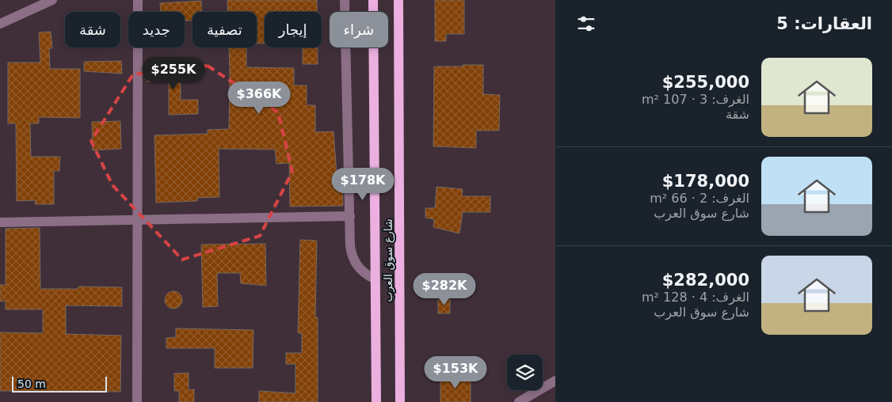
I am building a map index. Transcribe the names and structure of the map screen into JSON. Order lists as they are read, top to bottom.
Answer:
{
  "streets": {
    "main road": ["شارع سوق العرب"]
  },
  "scale_bar": "50 m",
  "page": {
    "heading": "العقارات: 5",
    "chip": [
      "شراء",
      "إيجار",
      "تصفية",
      "جديد",
      "شقة"
    ],
    "list": [
      {
        "name": "$255,000",
        "note": "الغرف: 3 · 107 m² · شقة"
      },
      {
        "name": "$178,000",
        "note": "الغرف: 2 · 66 m² · شارع سوق العرب"
      },
      {
        "name": "$282,000",
        "note": "الغرف: 4 · 128 m² · شارع سوق العرب"
      }
    ],
    "price": [
      "$255K",
      "$366K",
      "$178K",
      "$282K",
      "$153K"
    ],
    "scale": "50 m"
  }
}
